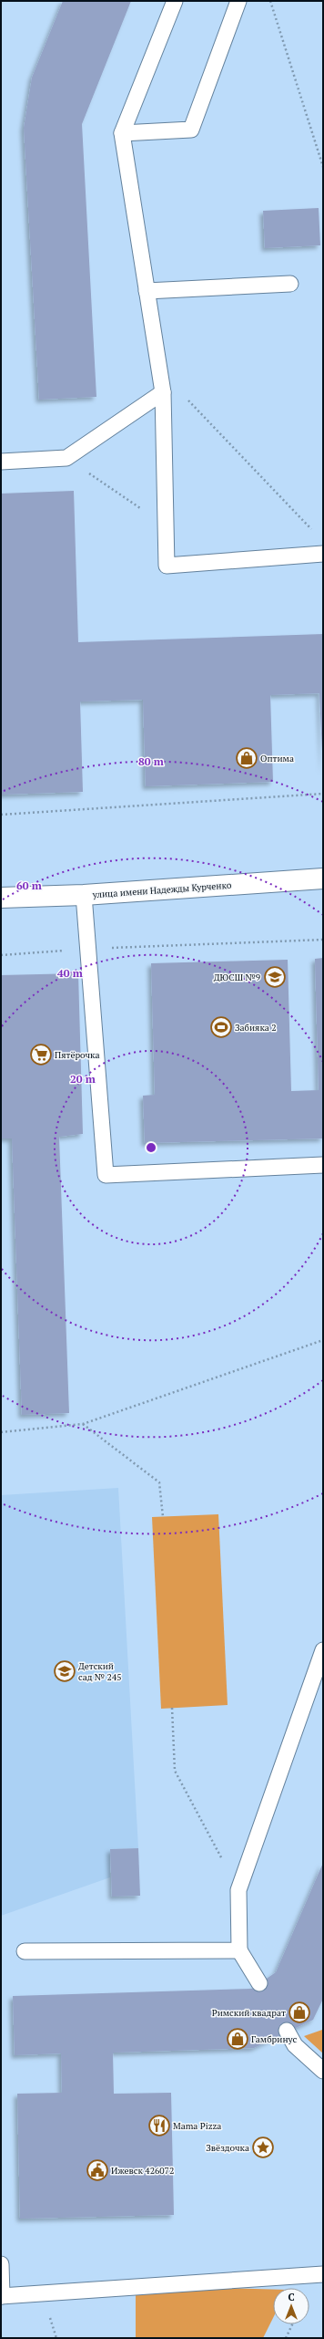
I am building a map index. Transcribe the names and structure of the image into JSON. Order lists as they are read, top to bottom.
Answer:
{
  "streets": {
    "street": ["улица имени Надежды Курченко"]
  },
  "places": {
    "shop": ["Оптима", "Римский квадрат", "Гамбринус"],
    "school or university": ["ДЮСШ №9", "Детский сад № 245"],
    "sports": ["Забияка 2"],
    "supermarket": ["Пятёрочка"],
    "restaurant": ["Mama Pizza"],
    "place": ["Звёздочка"],
    "public building": ["Ижевск 426072"]
  },
  "north": "top",
  "rings": [
    "80 m",
    "60 m",
    "40 m",
    "20 m"
  ]
}
